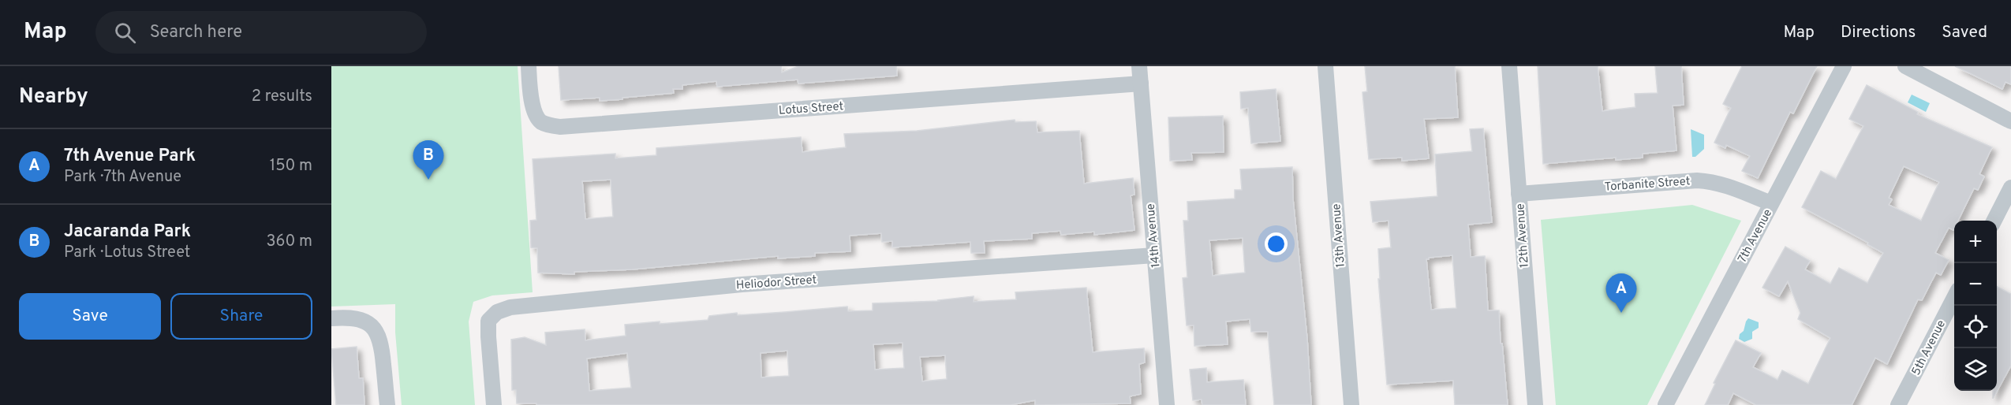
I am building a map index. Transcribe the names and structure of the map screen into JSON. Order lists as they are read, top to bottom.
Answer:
{
  "streets": {
    "street": [
      "Lotus Street",
      "Torbanite Street",
      "14th Avenue",
      "13th Avenue",
      "12th Avenue",
      "7th Avenue",
      "Heliodor Street",
      "5th Avenue"
    ]
  },
  "crossings": [
    ["Lotus Street", "14th Avenue"],
    ["Torbanite Street", "12th Avenue"],
    ["Torbanite Street", "7th Avenue"],
    ["14th Avenue", "Heliodor Street"]
  ],
  "page": {
    "header": "Map",
    "search": "Search here",
    "nav": ["Map", "Directions", "Saved"],
    "heading": ["Nearby", "2 results"],
    "list": [
      {
        "mark": "A",
        "name": "7th Avenue Park",
        "note": "Park · 7th Avenue",
        "value": "150 m"
      },
      {
        "mark": "B",
        "name": "Jacaranda Park",
        "note": "Park · Lotus Street",
        "value": "360 m"
      }
    ],
    "pins": ["B", "A"],
    "map_buttons": ["+", "−"],
    "buttons": ["Save", "Share"]
  }
}
